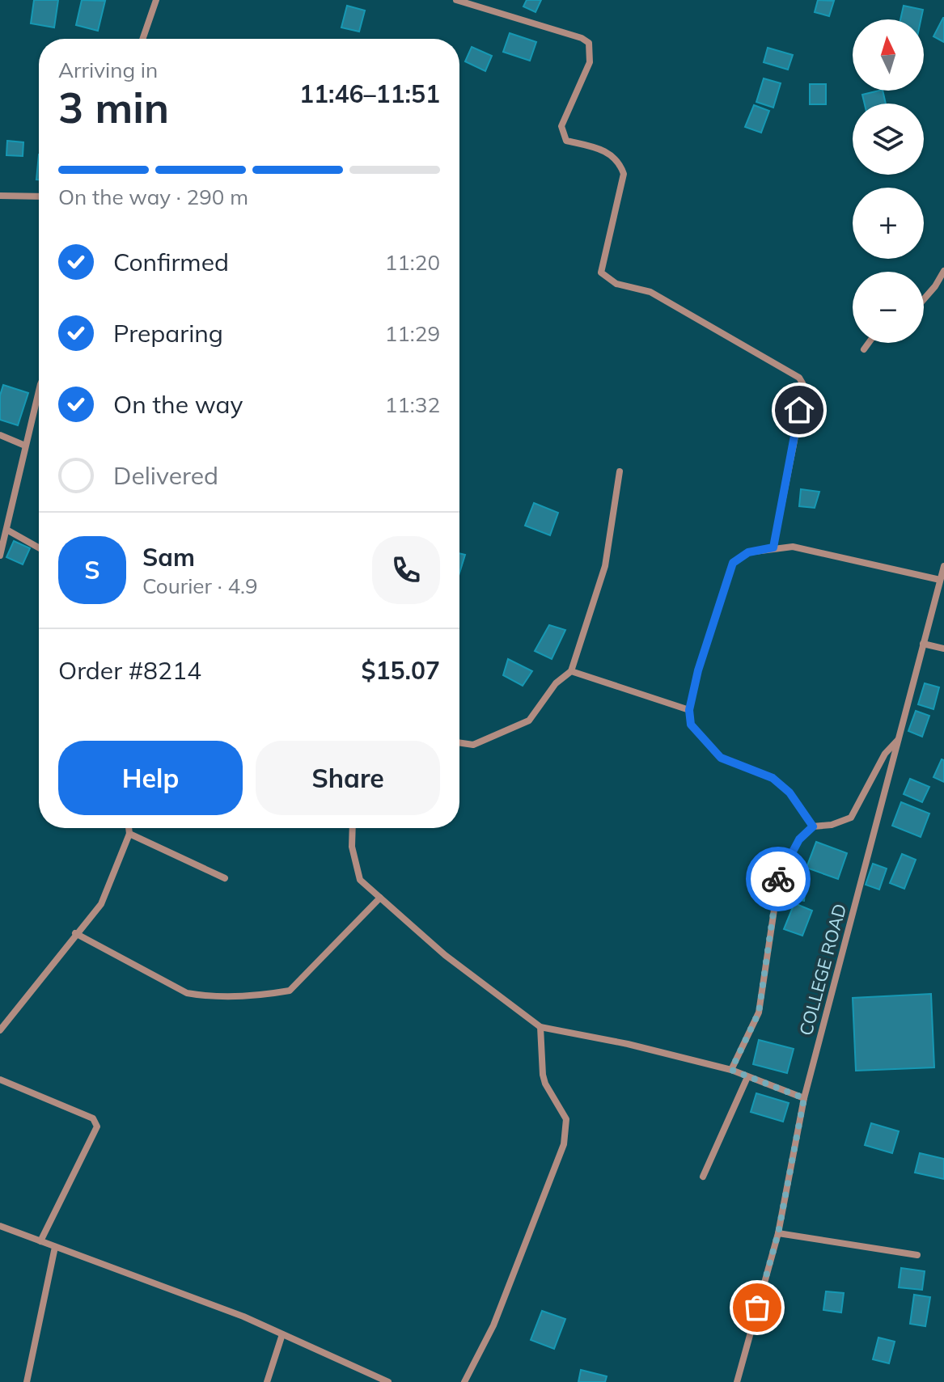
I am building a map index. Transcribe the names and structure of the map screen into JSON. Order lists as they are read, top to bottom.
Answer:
{
  "streets": {
    "street": ["COLLEGE ROAD"]
  },
  "north": "top",
  "page": {
    "map_buttons": ["+", "−"],
    "heading": ["3 min", "Arriving in", "11:46–11:51"],
    "panel": [
      "Sam",
      "Courier · 4.9",
      "Order #8214",
      "$15.07"
    ],
    "bar": "On the way · 290 m",
    "list": [
      ["Confirmed", "11:20"],
      ["Preparing", "11:29"],
      ["On the way", "11:32"],
      "Delivered"
    ],
    "round": "S",
    "buttons": ["Help", "Share"]
  }
}
